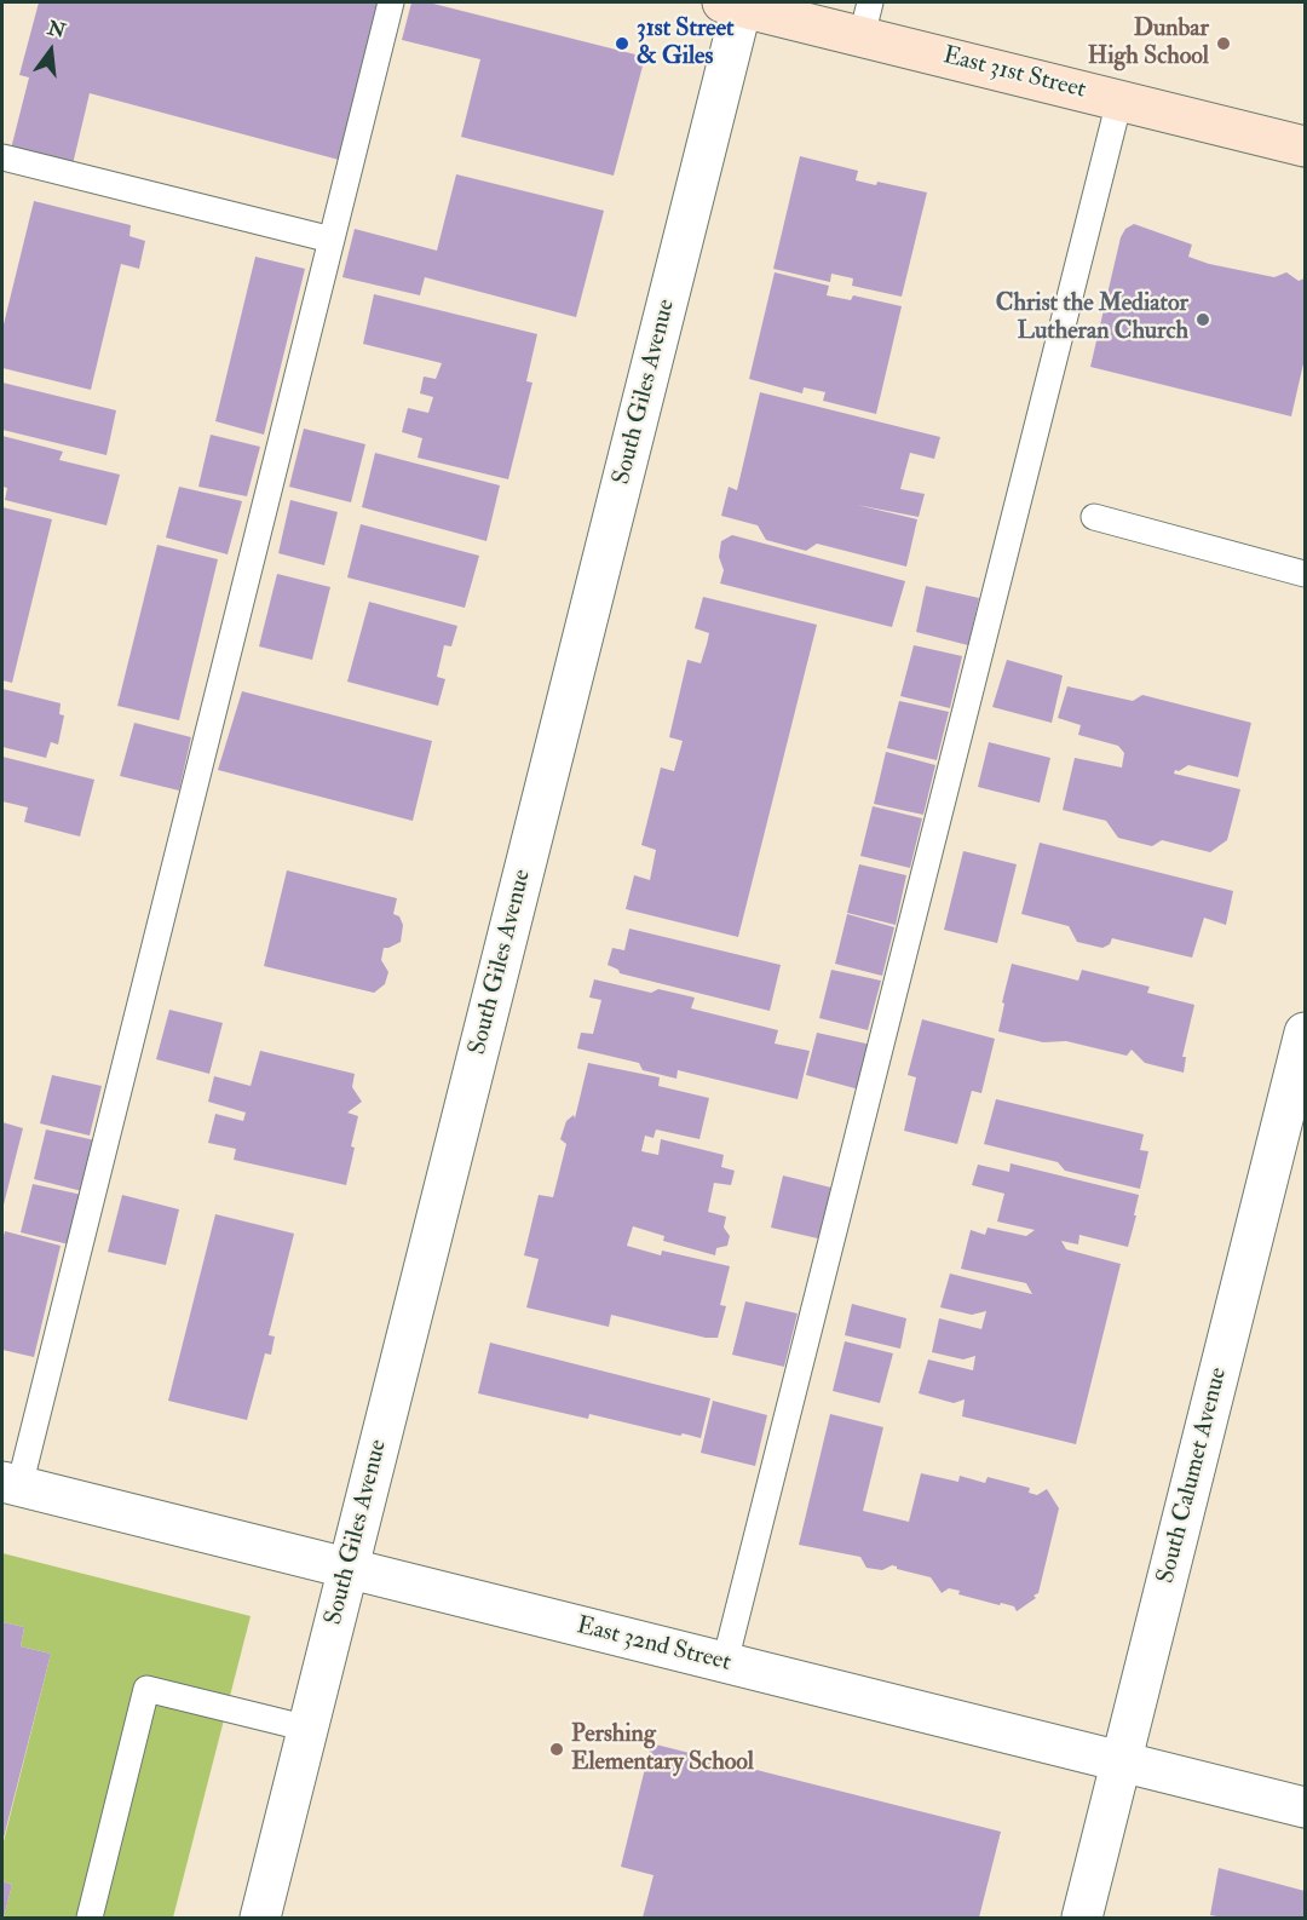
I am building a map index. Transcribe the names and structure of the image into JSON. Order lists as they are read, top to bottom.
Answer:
{
  "streets": {
    "main road": ["East 31st Street"],
    "street": ["South Giles Avenue", "South Calumet Avenue", "East 32nd Street"]
  },
  "crossings": [
    ["East 31st Street", "South Giles Avenue"],
    ["South Giles Avenue", "East 32nd Street"],
    ["South Calumet Avenue", "East 32nd Street"]
  ],
  "places": [
    "31st Street & Giles",
    "Dunbar High School",
    "Christ the Mediator Lutheran Church",
    "Pershing Elementary School"
  ],
  "north": "top"
}
